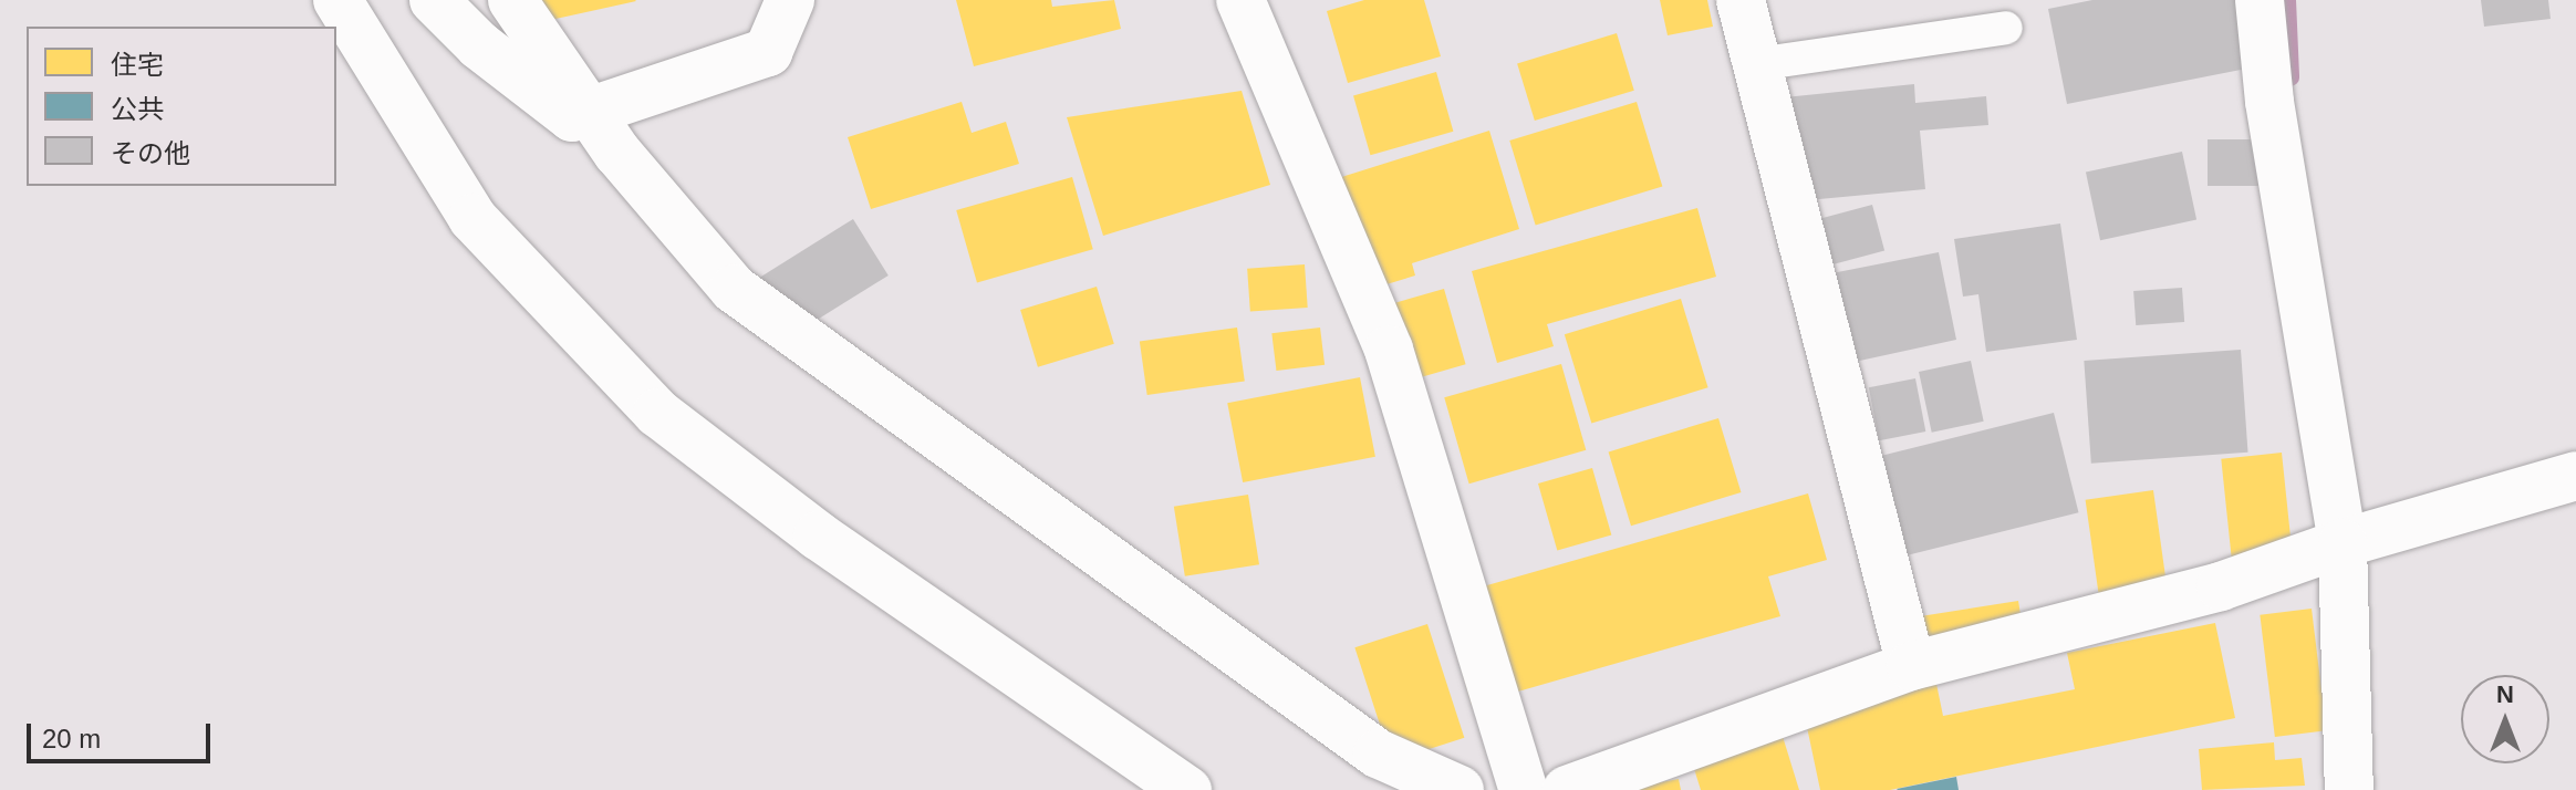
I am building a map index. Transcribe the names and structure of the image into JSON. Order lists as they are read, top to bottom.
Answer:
{
  "legend": ["住宅", "公共", "その他"],
  "scale_bar": "20 m",
  "north": "top"
}
